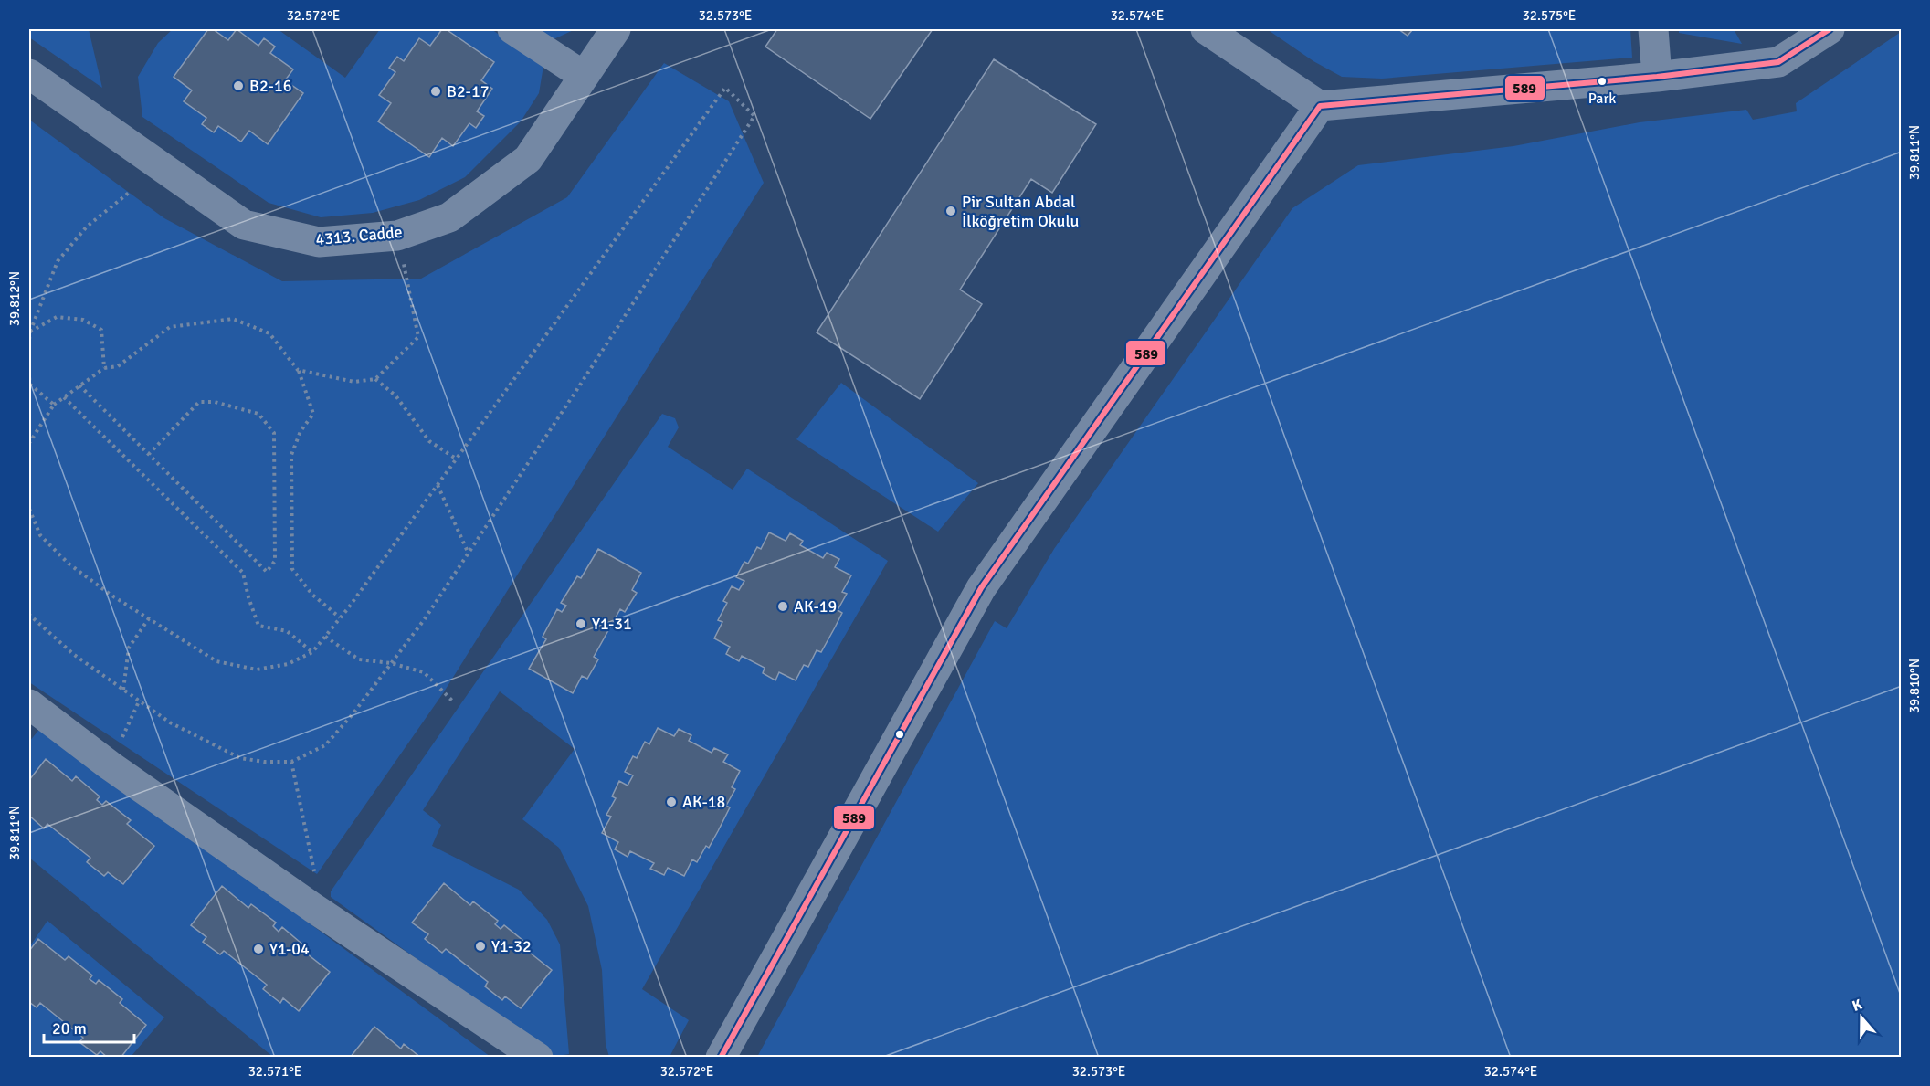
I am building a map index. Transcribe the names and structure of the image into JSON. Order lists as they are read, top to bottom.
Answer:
{
  "streets": {
    "street": ["4313. Cadde"]
  },
  "places": [
    "Park",
    "B2-16",
    "B2-17",
    "Pir Sultan Abdal İlköğretim Okulu",
    "AK-19",
    "Y1-31",
    "AK-18",
    "Y1-32",
    "Y1-04"
  ],
  "lines": ["transit line 589"],
  "scale_bar": "20 m",
  "north": "top",
  "coordinates": [
    "32.572°E",
    "32.573°E",
    "32.574°E",
    "32.575°E",
    "39.811°N",
    "39.812°N",
    "39.810°N",
    "32.571°E"
  ]
}
